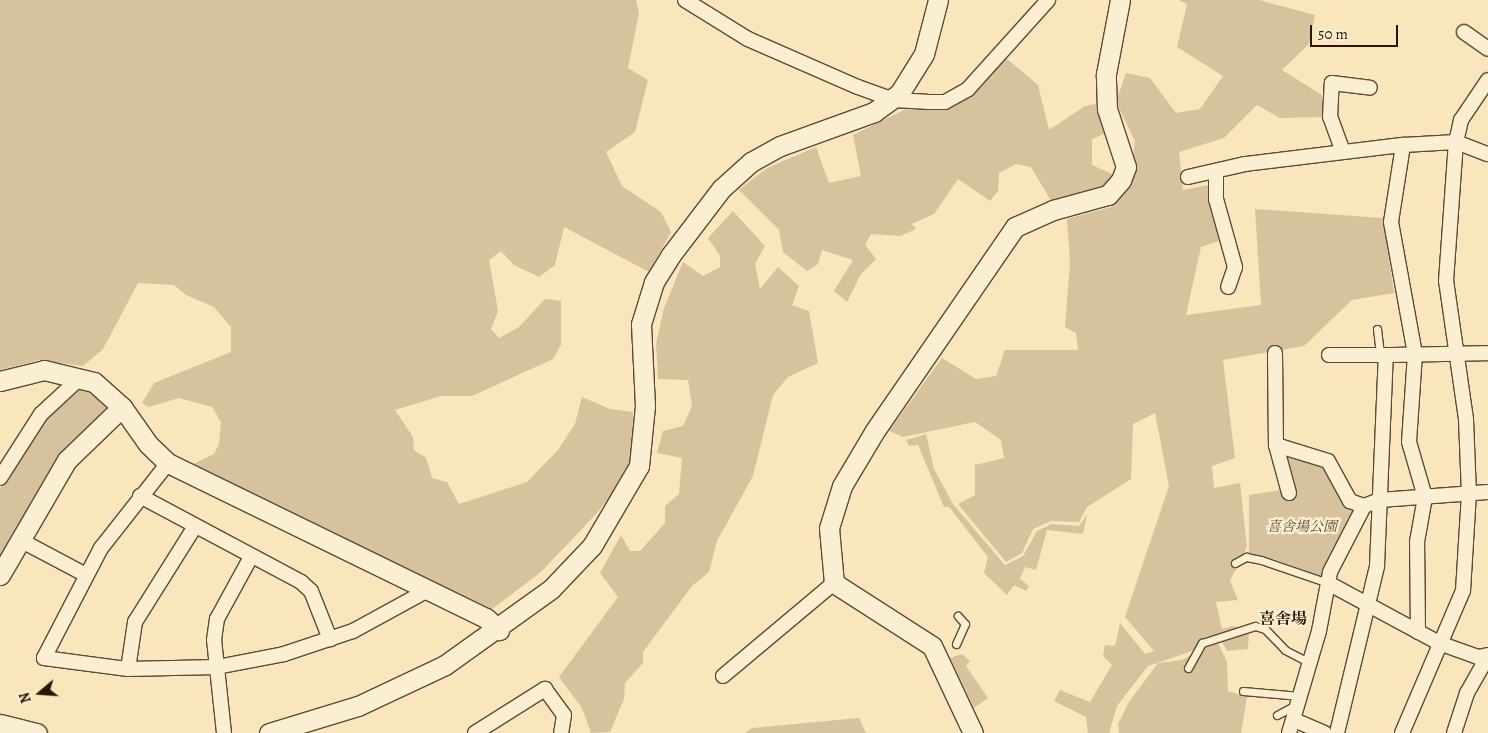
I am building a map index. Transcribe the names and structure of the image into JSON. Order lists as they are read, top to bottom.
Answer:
{
  "districts": ["喜舎場"],
  "parks": ["喜舎場公園"],
  "scale_bar": "50 m",
  "north": "left"
}
